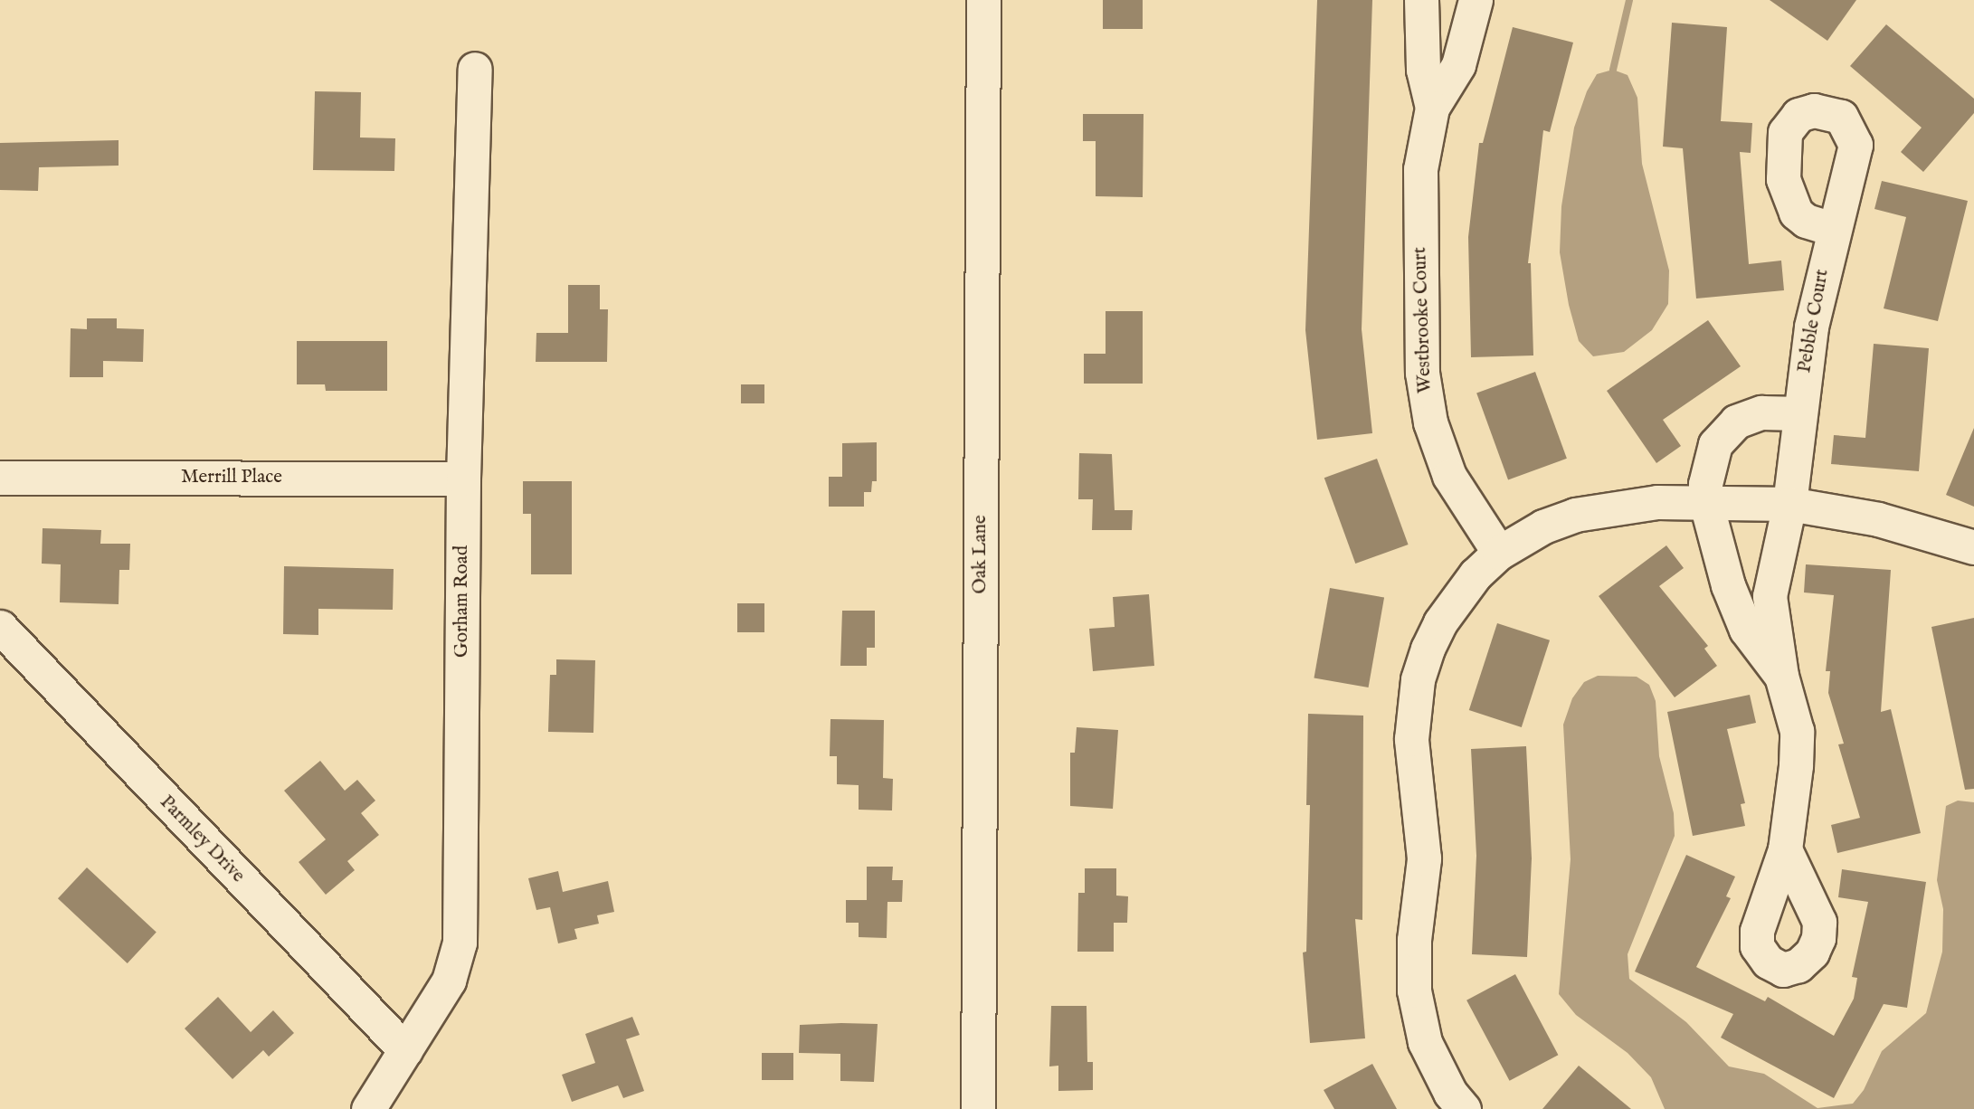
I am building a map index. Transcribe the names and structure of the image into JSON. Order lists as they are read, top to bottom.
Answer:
{
  "streets": {
    "street": [
      "Westbrooke Court",
      "Pebble Court",
      "Merrill Place",
      "Oak Lane",
      "Gorham Road",
      "Parmley Drive"
    ]
  },
  "crossings": [
    ["Merrill Place", "Gorham Road"],
    ["Gorham Road", "Parmley Drive"]
  ]
}
